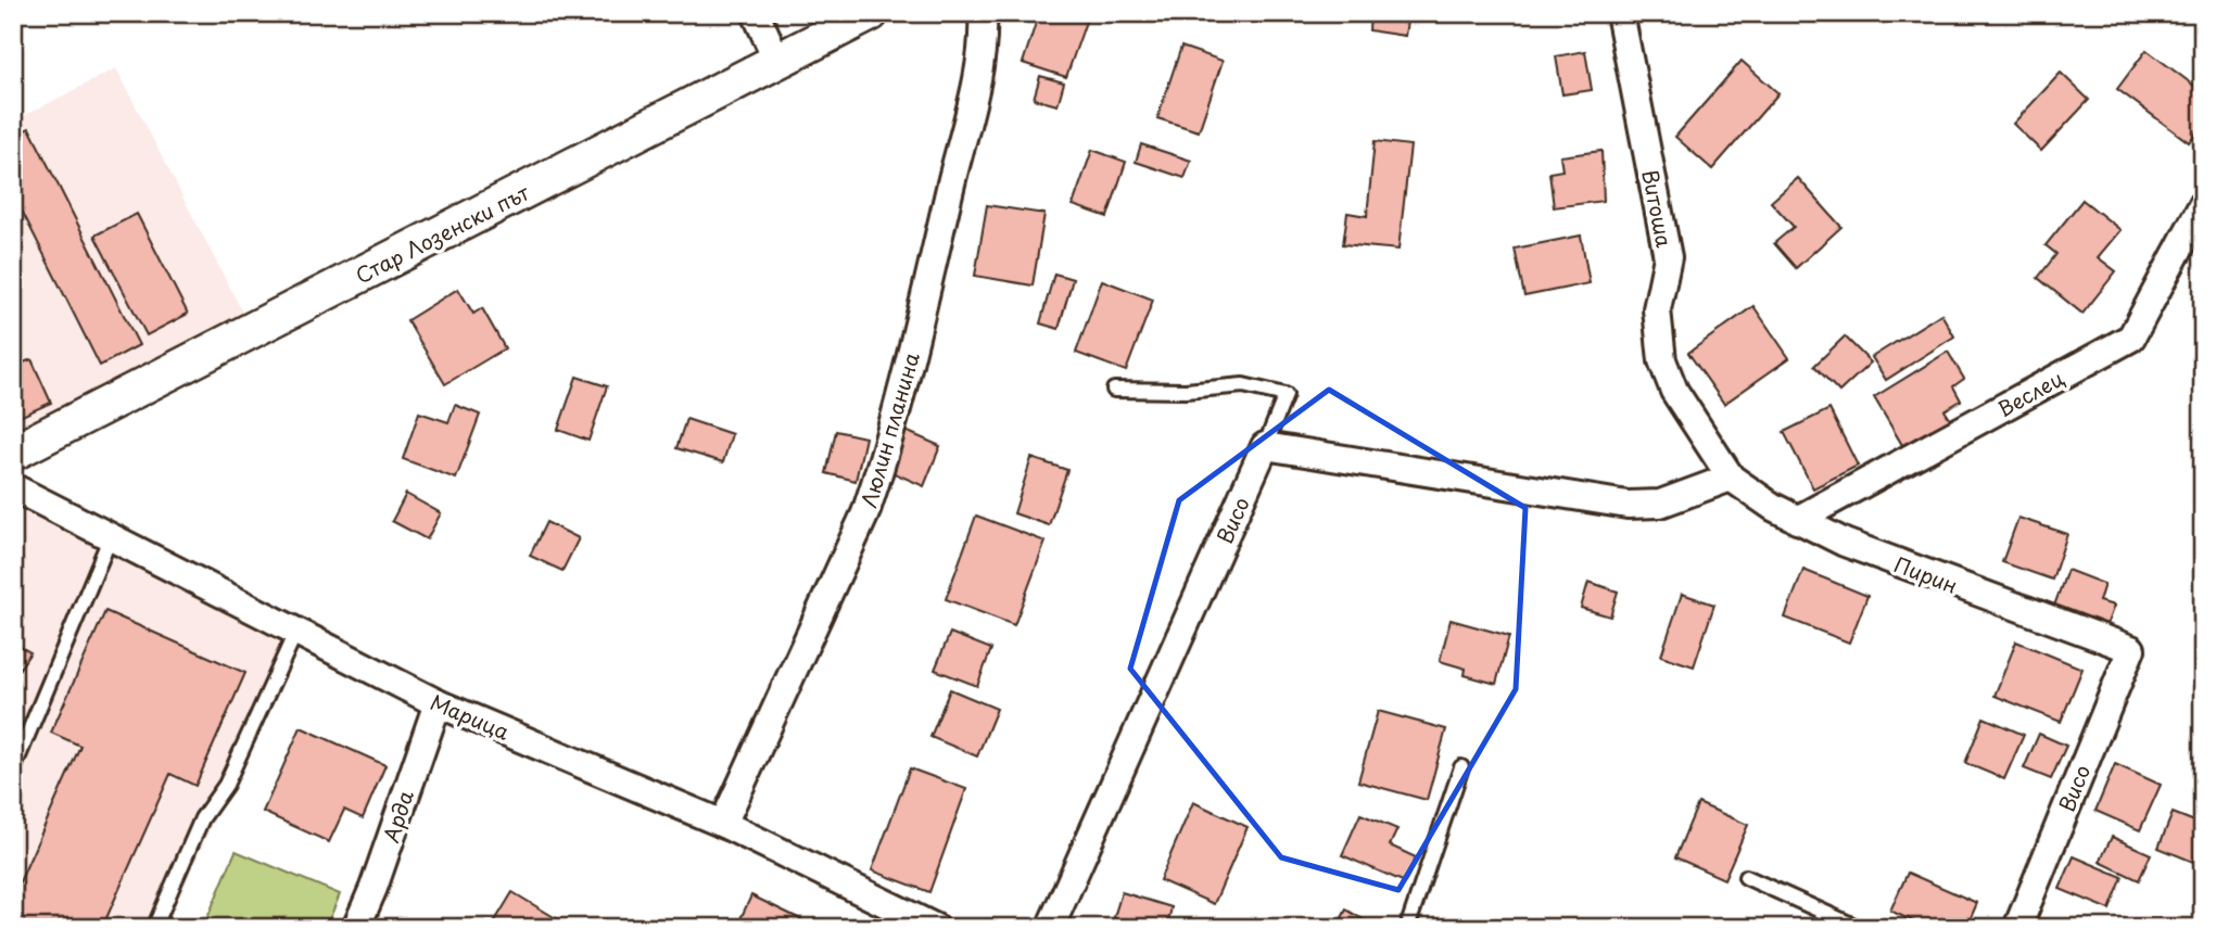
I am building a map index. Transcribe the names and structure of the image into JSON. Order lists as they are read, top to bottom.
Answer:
{
  "streets": {
    "street": [
      "Витоша",
      "Стар Лозенски път",
      "Веслец",
      "Люлин планина",
      "Висо",
      "Пирин",
      "Марица",
      "Арда"
    ]
  },
  "crossings": [
    ["Витоша", "Пирин"],
    ["Веслец", "Пирин"],
    ["Люлин планина", "Марица"],
    ["Висо", "Пирин"],
    ["Марица", "Арда"]
  ]
}
